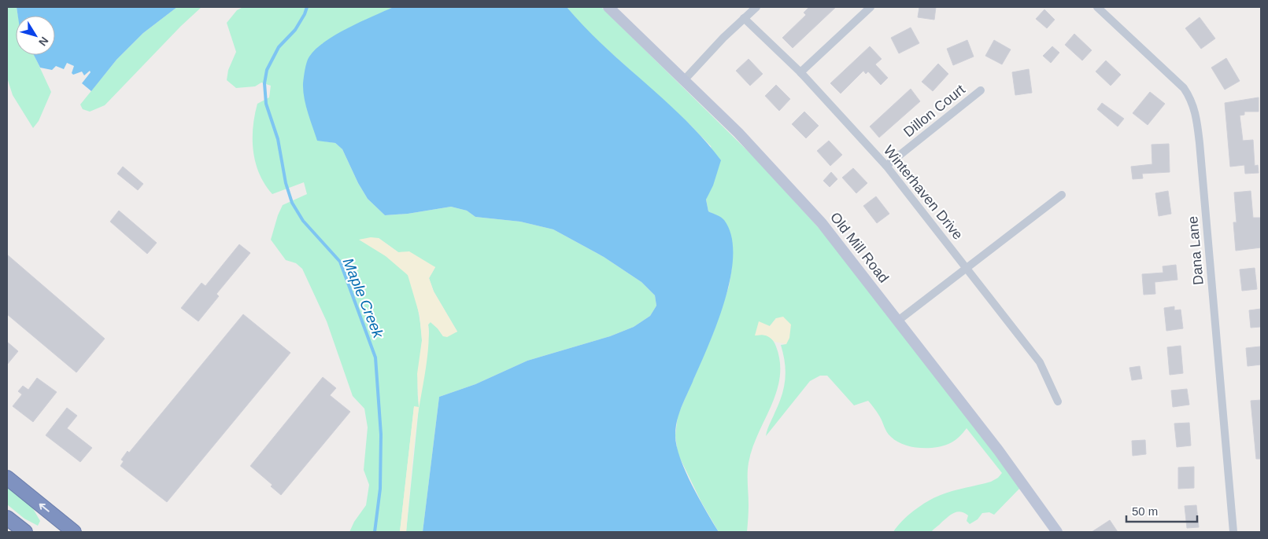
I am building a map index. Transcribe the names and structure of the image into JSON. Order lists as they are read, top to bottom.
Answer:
{
  "streets": {
    "street": [
      "Dillon Court",
      "Winterhaven Drive",
      "Old Mill Road",
      "Dana Lane"
    ]
  },
  "crossings": [
    ["Dillon Court", "Winterhaven Drive"]
  ],
  "water": ["Maple Creek"],
  "scale_bar": "50 m",
  "north": "bottom right"
}
